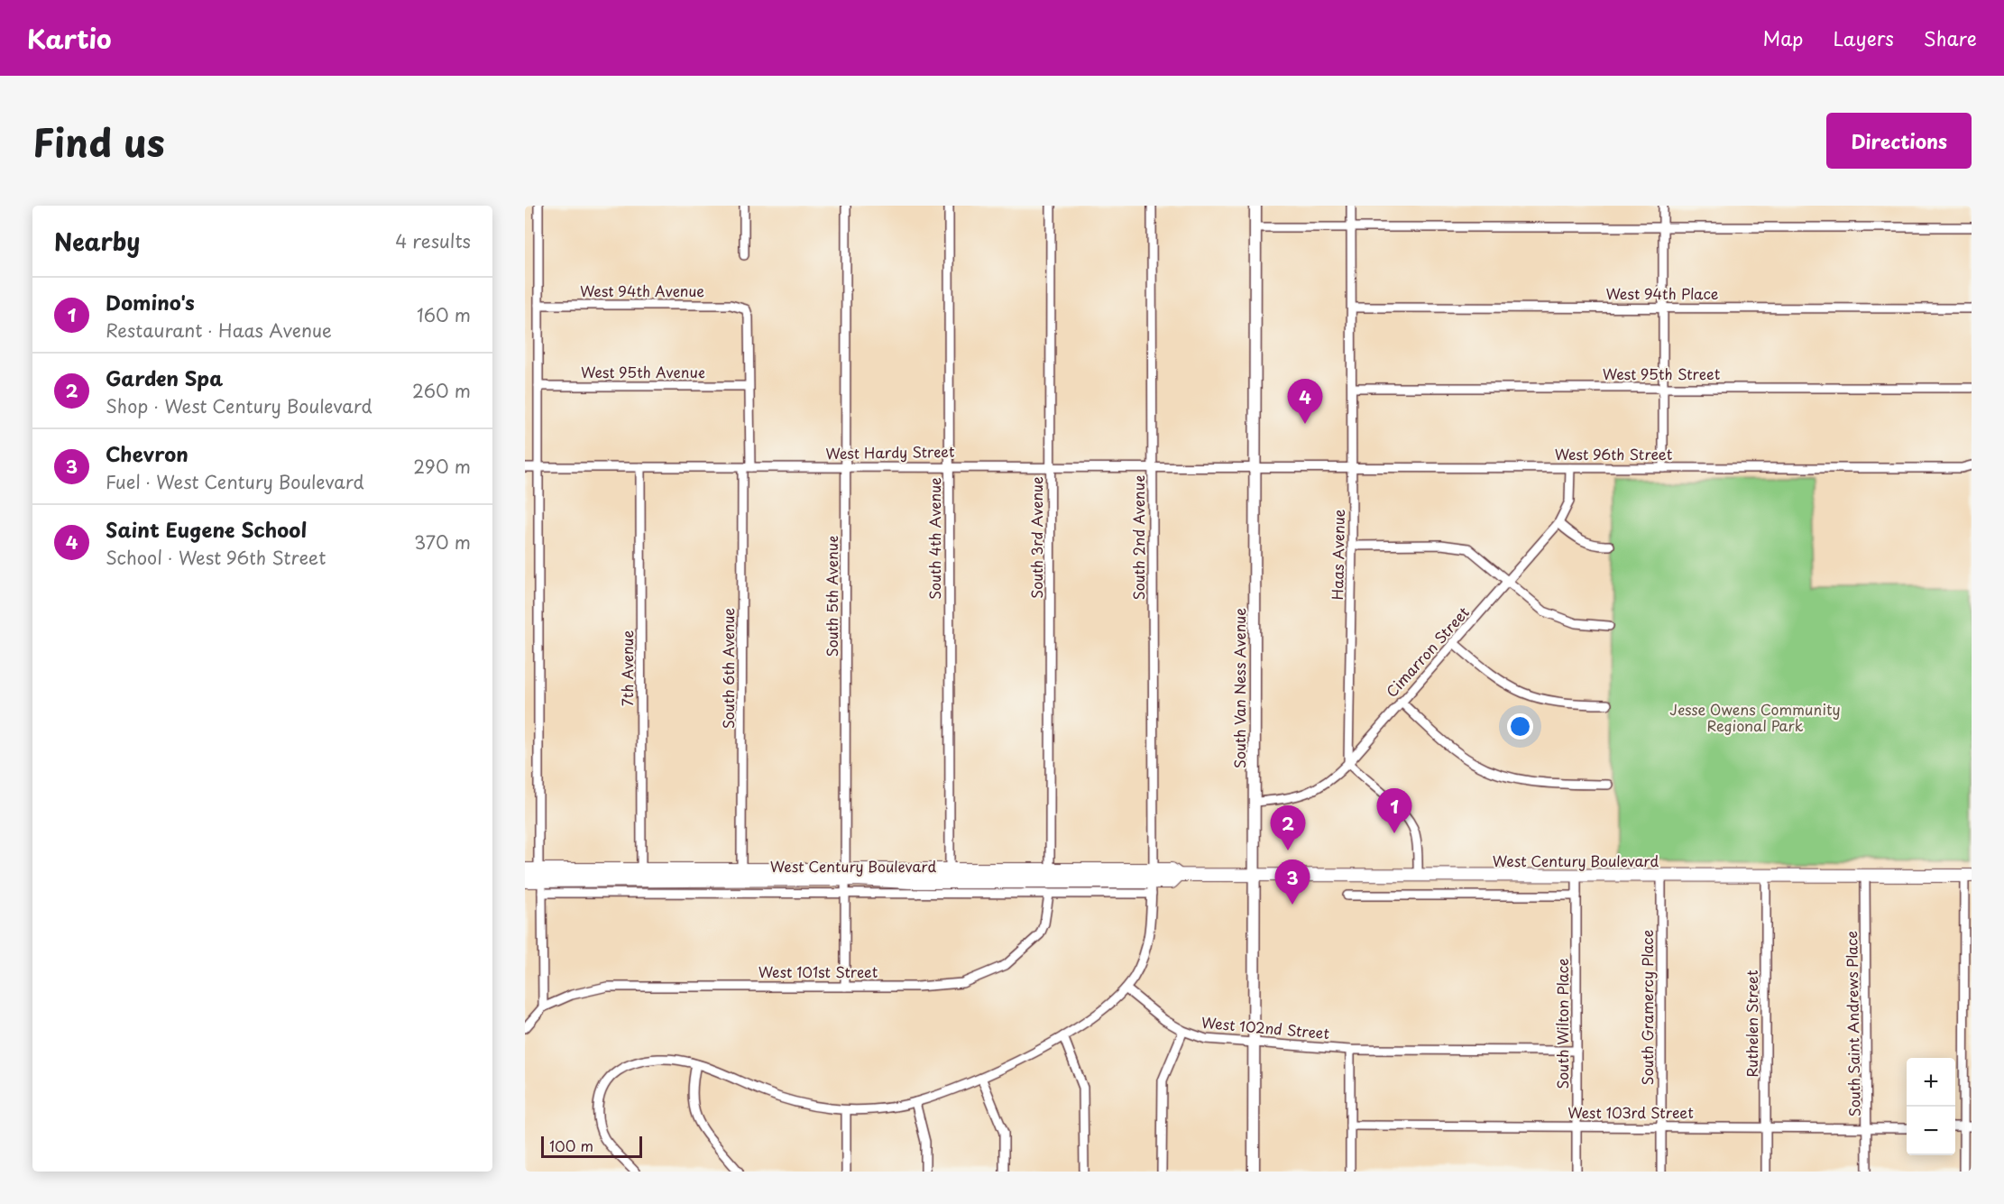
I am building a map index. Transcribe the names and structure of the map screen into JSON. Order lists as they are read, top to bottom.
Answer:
{
  "streets": {
    "main road": ["West Century Boulevard"],
    "street": [
      "West 94th Avenue",
      "West 94th Place",
      "West 95th Avenue",
      "West 95th Street",
      "West Hardy Street",
      "West 96th Street",
      "South 3rd Avenue",
      "South 2nd Avenue",
      "South 4th Avenue",
      "Haas Avenue",
      "South 5th Avenue",
      "Cimarron Street",
      "7th Avenue",
      "South 6th Avenue",
      "South Van Ness Avenue",
      "West 101st Street",
      "South Gramercy Place",
      "South Wilton Place",
      "Ruthelen Street",
      "South Saint Andrews Place",
      "West 102nd Street",
      "West 103rd Street"
    ]
  },
  "crossings": [
    ["West 94th Avenue", "South 6th Avenue"],
    ["West 94th Place", "Haas Avenue"],
    ["West 95th Avenue", "South 6th Avenue"],
    ["West 95th Street", "Haas Avenue"],
    ["West Hardy Street", "West 96th Street"],
    ["West Hardy Street", "South 3rd Avenue"],
    ["West Hardy Street", "South 2nd Avenue"],
    ["West Hardy Street", "South 4th Avenue"],
    ["West Hardy Street", "South 5th Avenue"],
    ["West Hardy Street", "7th Avenue"],
    ["West Hardy Street", "South 6th Avenue"],
    ["West Hardy Street", "South Van Ness Avenue"],
    ["West 96th Street", "Haas Avenue"],
    ["West 96th Street", "Cimarron Street"],
    ["West 96th Street", "South Van Ness Avenue"],
    ["South 3rd Avenue", "West Century Boulevard"],
    ["South 2nd Avenue", "West Century Boulevard"],
    ["South 4th Avenue", "West Century Boulevard"],
    ["Haas Avenue", "Cimarron Street"],
    ["South 5th Avenue", "West Century Boulevard"],
    ["South 5th Avenue", "West 101st Street"],
    ["Cimarron Street", "South Van Ness Avenue"],
    ["7th Avenue", "West Century Boulevard"],
    ["South 6th Avenue", "West Century Boulevard"],
    ["South Van Ness Avenue", "West Century Boulevard"],
    ["South Van Ness Avenue", "West 102nd Street"],
    ["West Century Boulevard", "West 101st Street"],
    ["West Century Boulevard", "South Gramercy Place"],
    ["West Century Boulevard", "South Wilton Place"],
    ["West Century Boulevard", "Ruthelen Street"],
    ["West Century Boulevard", "South Saint Andrews Place"],
    ["South Gramercy Place", "West 103rd Street"],
    ["South Wilton Place", "West 102nd Street"],
    ["South Wilton Place", "West 103rd Street"],
    ["Ruthelen Street", "West 103rd Street"],
    ["South Saint Andrews Place", "West 103rd Street"]
  ],
  "parks": ["Jesse Owens Community Regional Park"],
  "scale_bar": "100 m",
  "page": {
    "header": "Kartio",
    "nav": ["Map", "Layers", "Share"],
    "title": "Find us",
    "buttons": "Directions",
    "heading": ["Nearby", "4 results"],
    "list": [
      {
        "mark": "1",
        "name": "Domino's",
        "note": "Restaurant · Haas Avenue",
        "value": "160 m"
      },
      {
        "mark": "2",
        "name": "Garden Spa",
        "note": "Shop · West Century Boulevard",
        "value": "260 m"
      },
      {
        "mark": "3",
        "name": "Chevron",
        "note": "Fuel · West Century Boulevard",
        "value": "290 m"
      },
      {
        "mark": "4",
        "name": "Saint Eugene School",
        "note": "School · West 96th Street",
        "value": "370 m"
      }
    ],
    "pins": [
      "4",
      "1",
      "2",
      "3"
    ],
    "map_buttons": ["+", "−"],
    "scale": "100 m"
  }
}
